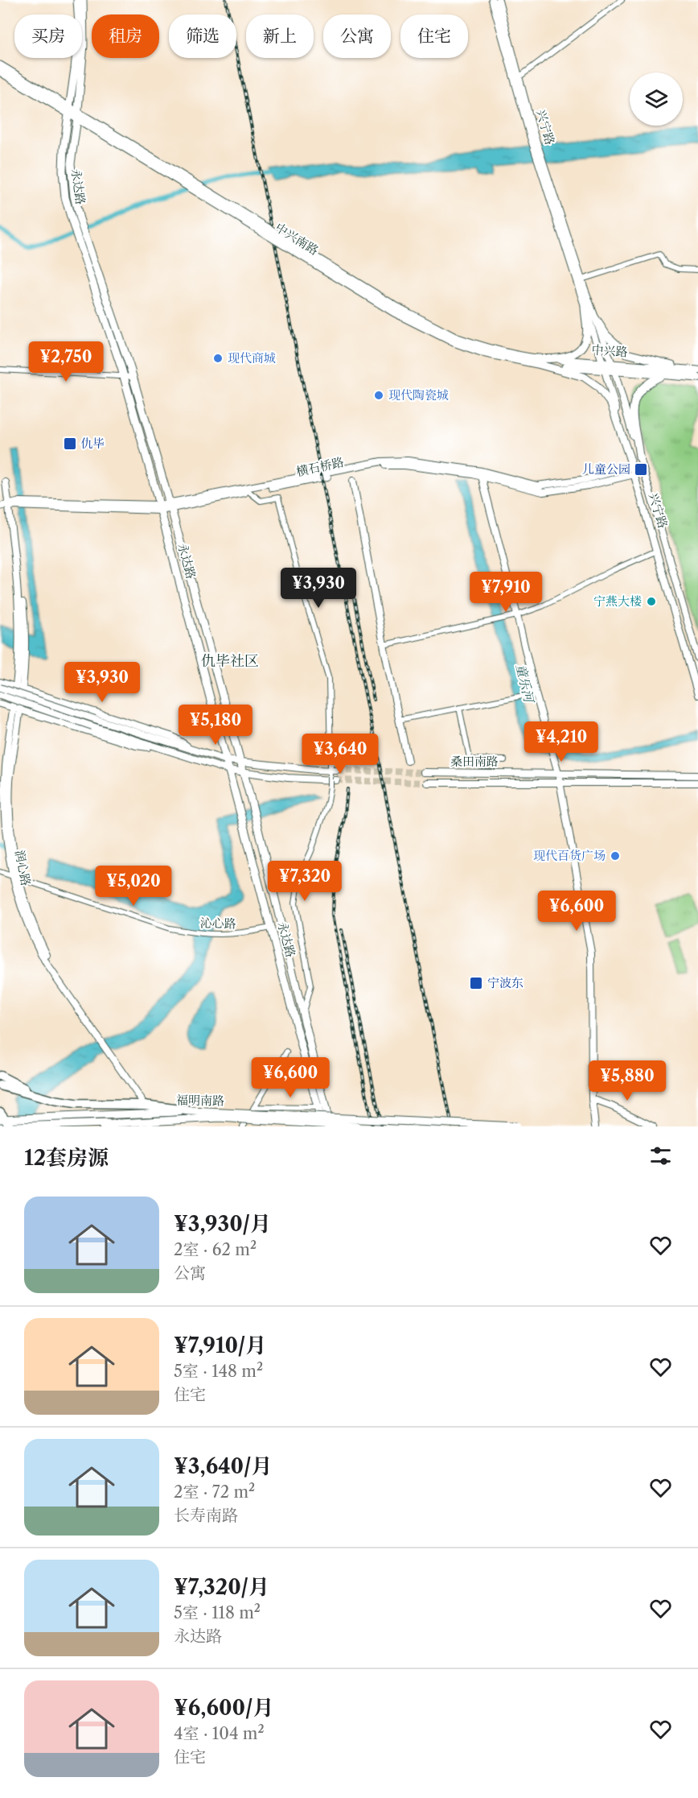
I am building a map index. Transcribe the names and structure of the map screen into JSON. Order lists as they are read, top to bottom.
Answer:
{
  "streets": {
    "main road": [
      "兴宁路",
      "永达路",
      "中兴南路",
      "中兴路",
      "横石桥路",
      "桑田南路",
      "润心路",
      "福明南路"
    ],
    "street": ["沁心路"]
  },
  "crossings": [
    ["兴宁路", "中兴南路"],
    ["兴宁路", "中兴路"],
    ["兴宁路", "横石桥路"],
    ["永达路", "中兴南路"],
    ["永达路", "横石桥路"],
    ["永达路", "沁心路"],
    ["中兴南路", "中兴路"],
    ["中兴南路", "横石桥路"],
    ["横石桥路", "润心路"],
    ["润心路", "沁心路"]
  ],
  "districts": ["仇毕社区"],
  "water": ["童乐河"],
  "places": {
    "other": [
      "现代商城",
      "现代陶瓷城",
      "宁燕大楼",
      "现代百货广场"
    ],
    "transit": ["仇毕", "儿童公园", "宁波东"]
  },
  "page": {
    "chip": [
      "买房",
      "租房",
      "筛选",
      "新上",
      "公寓",
      "住宅"
    ],
    "price": [
      "¥2,750",
      "¥3,930",
      "¥7,910",
      "¥3,930",
      "¥5,180",
      "¥4,210",
      "¥3,640",
      "¥7,320",
      "¥5,020",
      "¥6,600",
      "¥6,600",
      "¥5,880"
    ],
    "heading": "12套房源",
    "list": [
      {
        "name": "¥3,930/月",
        "note": "2室 · 62 m² · 公寓"
      },
      {
        "name": "¥7,910/月",
        "note": "5室 · 148 m² · 住宅"
      },
      {
        "name": "¥3,640/月",
        "note": "2室 · 72 m² · 长寿南路"
      },
      {
        "name": "¥7,320/月",
        "note": "5室 · 118 m² · 永达路"
      },
      {
        "name": "¥6,600/月",
        "note": "4室 · 104 m² · 住宅"
      }
    ]
  }
}
